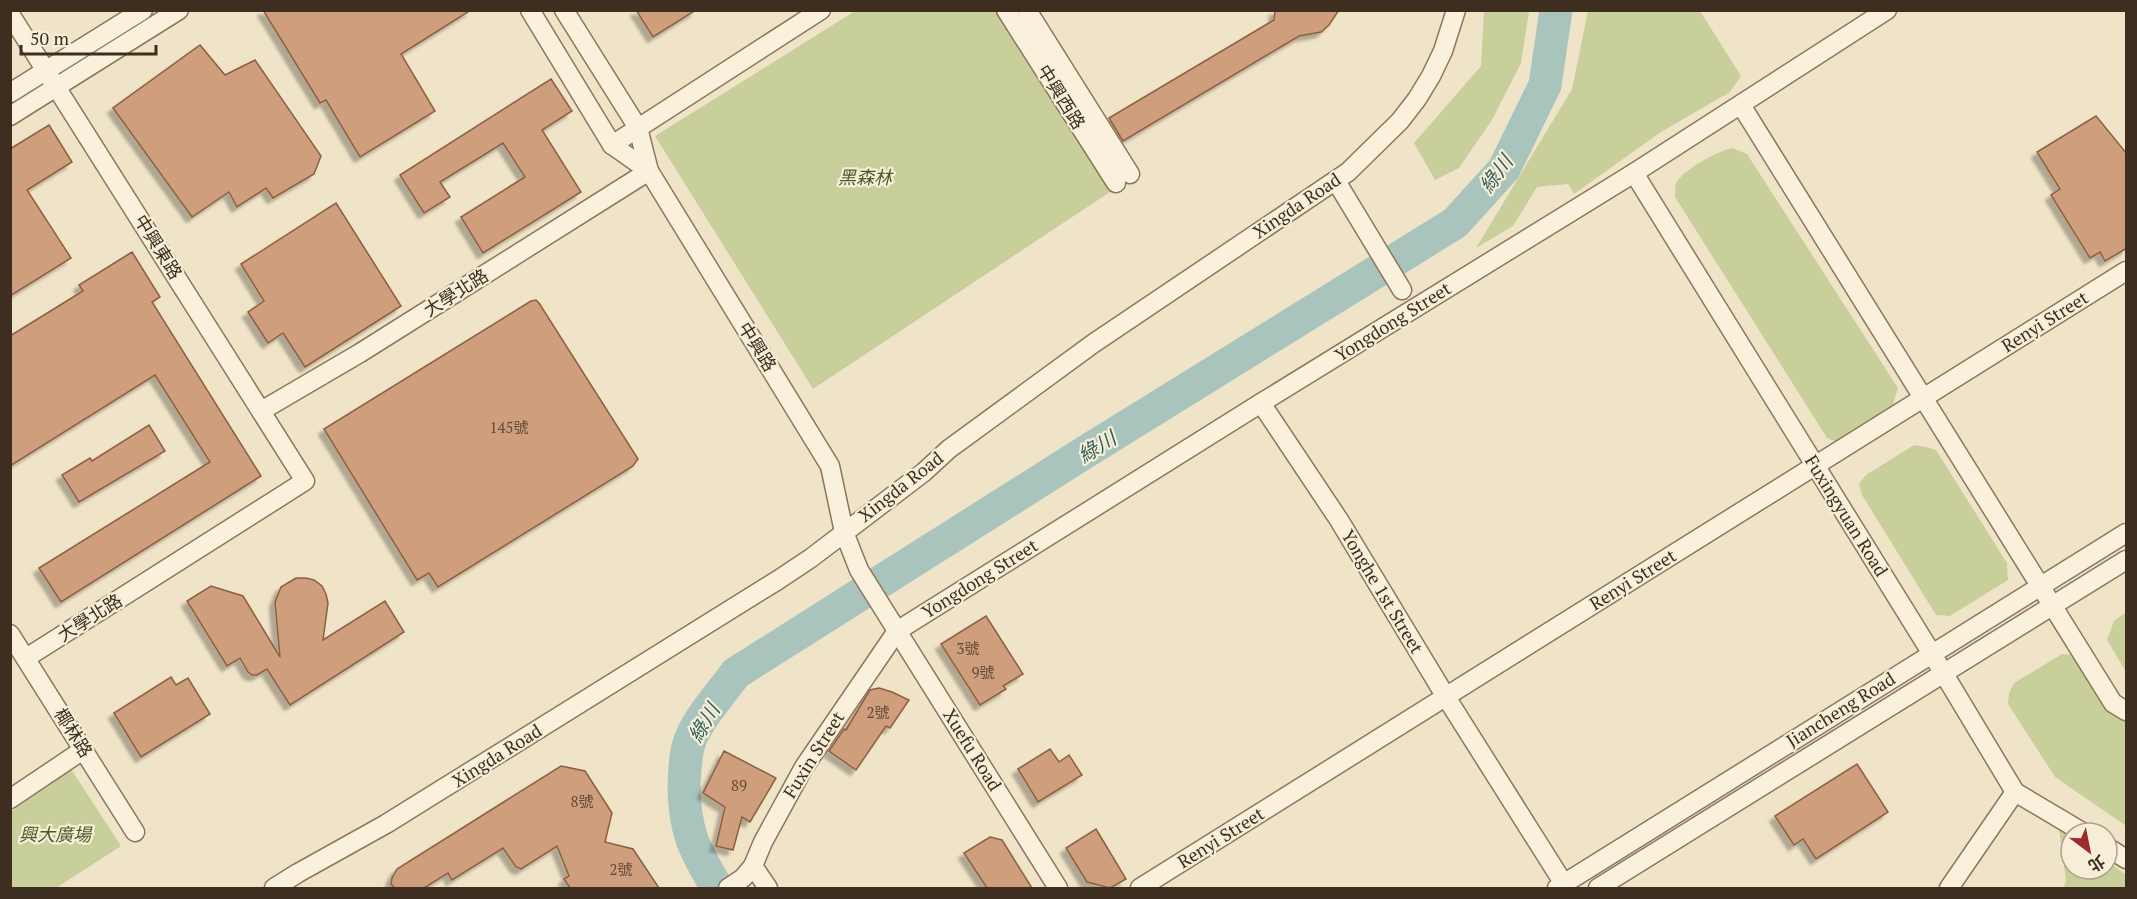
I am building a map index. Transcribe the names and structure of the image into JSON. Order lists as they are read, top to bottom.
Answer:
{
  "streets": {
    "street": [
      "中興西路",
      "Xingda Road",
      "中興東路",
      "大學北路",
      "Yongdong Street",
      "Renyi Street",
      "中興路",
      "Fuxingyuan Road",
      "Yonghe 1st Street",
      "Jiancheng Road",
      "椰林路",
      "Xuefu Road",
      "Fuxin Street"
    ]
  },
  "crossings": [
    ["Xingda Road", "中興路"],
    ["Xingda Road", "Xuefu Road"],
    ["中興東路", "大學北路"],
    ["大學北路", "中興路"],
    ["大學北路", "椰林路"],
    ["Yongdong Street", "Fuxingyuan Road"],
    ["Yongdong Street", "Yonghe 1st Street"],
    ["Yongdong Street", "Xuefu Road"],
    ["Yongdong Street", "Fuxin Street"],
    ["Renyi Street", "Fuxingyuan Road"],
    ["Renyi Street", "Yonghe 1st Street"],
    ["中興路", "Xuefu Road"],
    ["Fuxingyuan Road", "Jiancheng Road"],
    ["Yonghe 1st Street", "Jiancheng Road"],
    ["Xuefu Road", "Fuxin Street"]
  ],
  "water": ["綠川"],
  "parks": ["黑森林", "興大廣場"],
  "house_numbers": [
    "145號",
    "3號",
    "9號",
    "2號",
    "89",
    "8號",
    "2號"
  ],
  "scale_bar": "50 m",
  "north": "bottom right"
}
